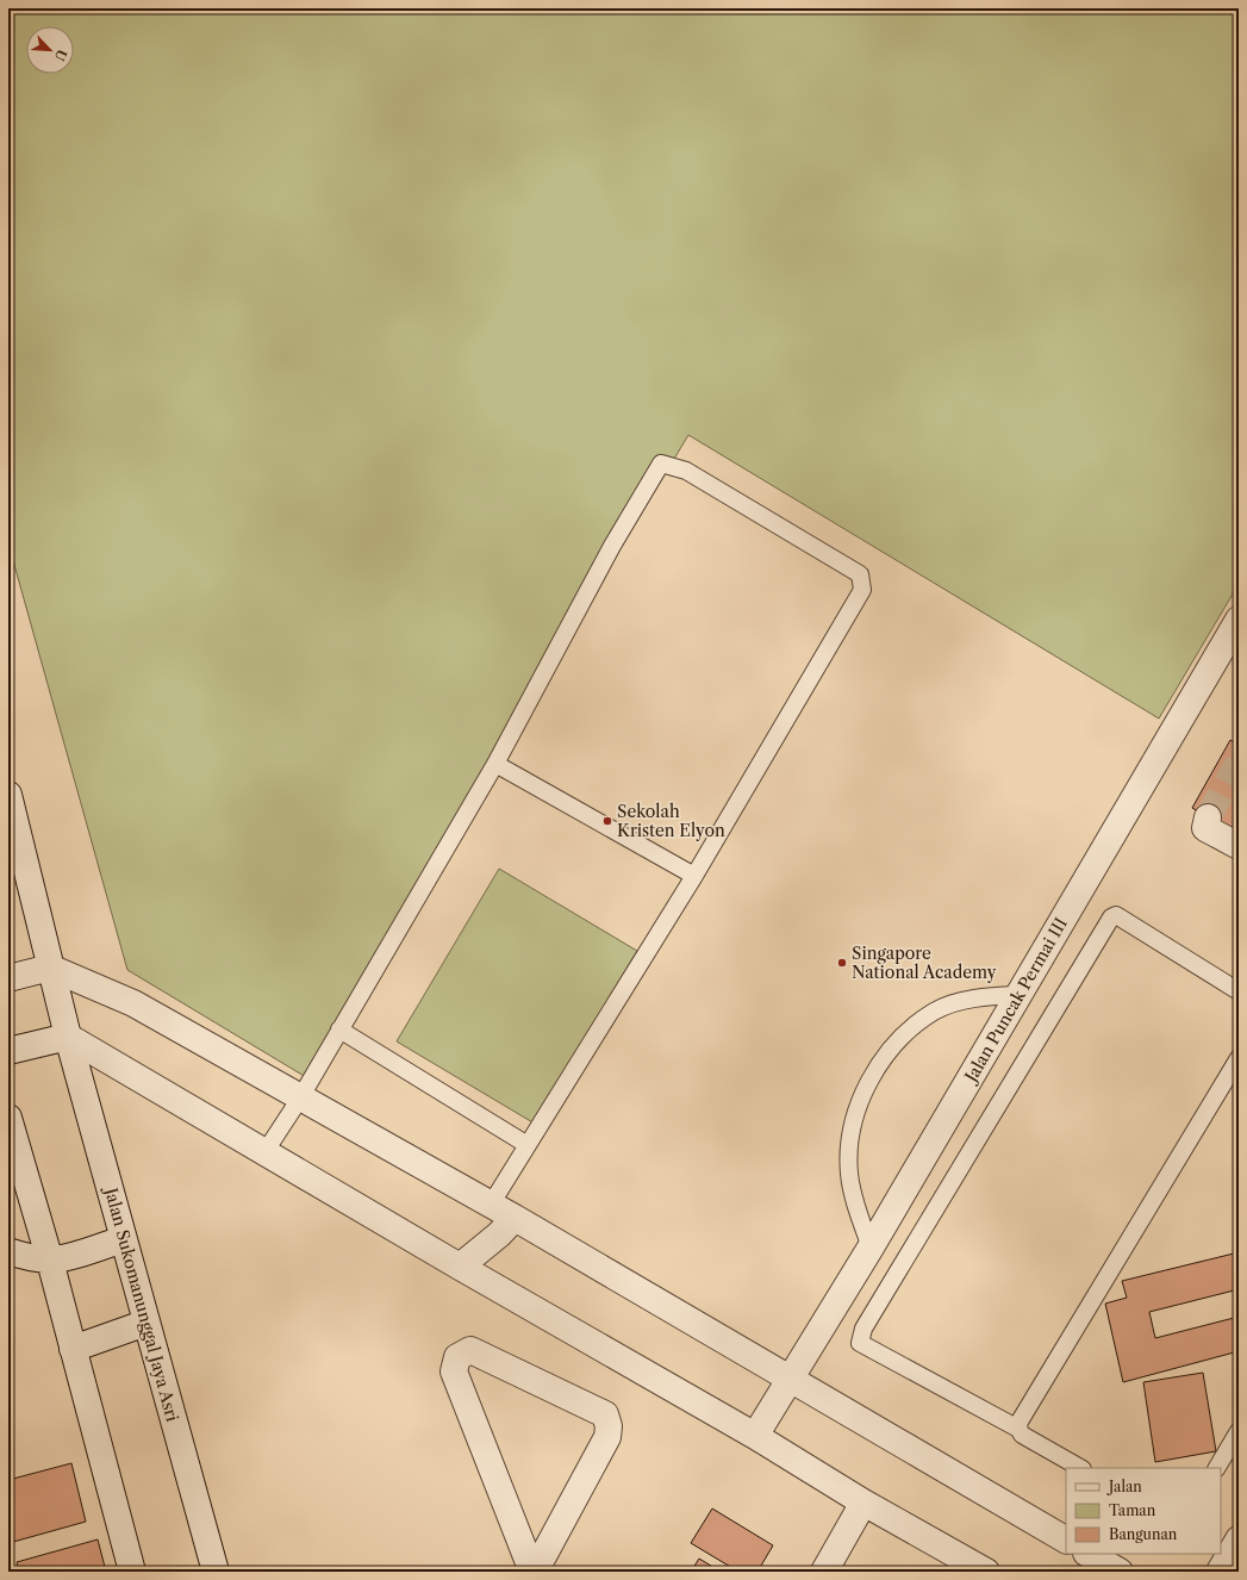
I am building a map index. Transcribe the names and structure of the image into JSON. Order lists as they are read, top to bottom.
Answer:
{
  "streets": {
    "street": ["Jalan Puncak Permai III", "Jalan Sukomanunggal Jaya Asri"]
  },
  "places": ["Sekolah Kristen Elyon", "Singapore National Academy"],
  "legend": ["Jalan", "Taman", "Bangunan"],
  "north": "bottom right"
}
